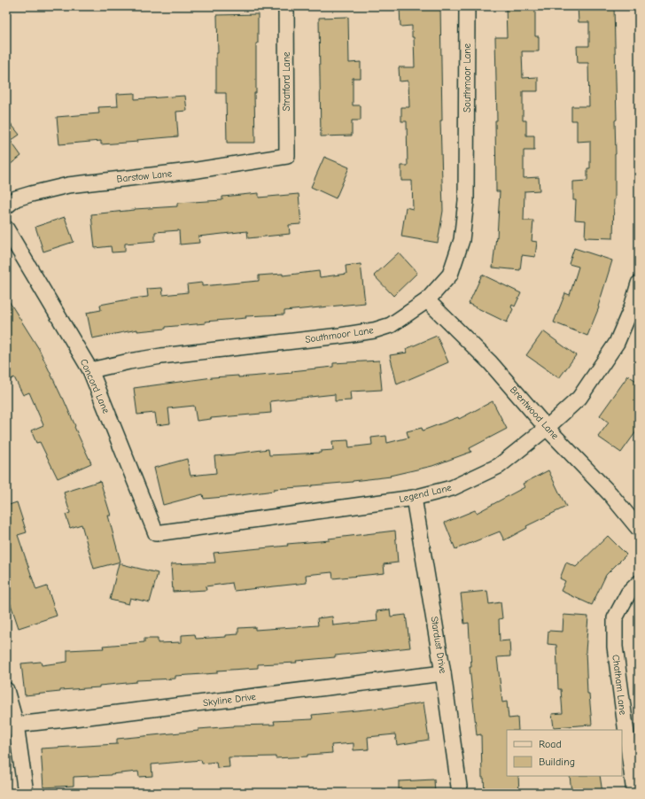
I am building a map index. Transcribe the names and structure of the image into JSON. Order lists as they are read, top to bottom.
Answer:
{
  "streets": {
    "street": [
      "Southmoor Lane",
      "Stratford Lane",
      "Barstow Lane",
      "Concord Lane",
      "Brentwood Lane",
      "Legend Lane",
      "Stardust Drive",
      "Chatham Lane",
      "Skyline Drive"
    ]
  },
  "crossings": [
    ["Southmoor Lane", "Concord Lane"],
    ["Southmoor Lane", "Brentwood Lane"],
    ["Stratford Lane", "Barstow Lane"],
    ["Concord Lane", "Legend Lane"],
    ["Brentwood Lane", "Legend Lane"],
    ["Legend Lane", "Stardust Drive"],
    ["Stardust Drive", "Skyline Drive"]
  ],
  "legend": ["Road", "Building"]
}
